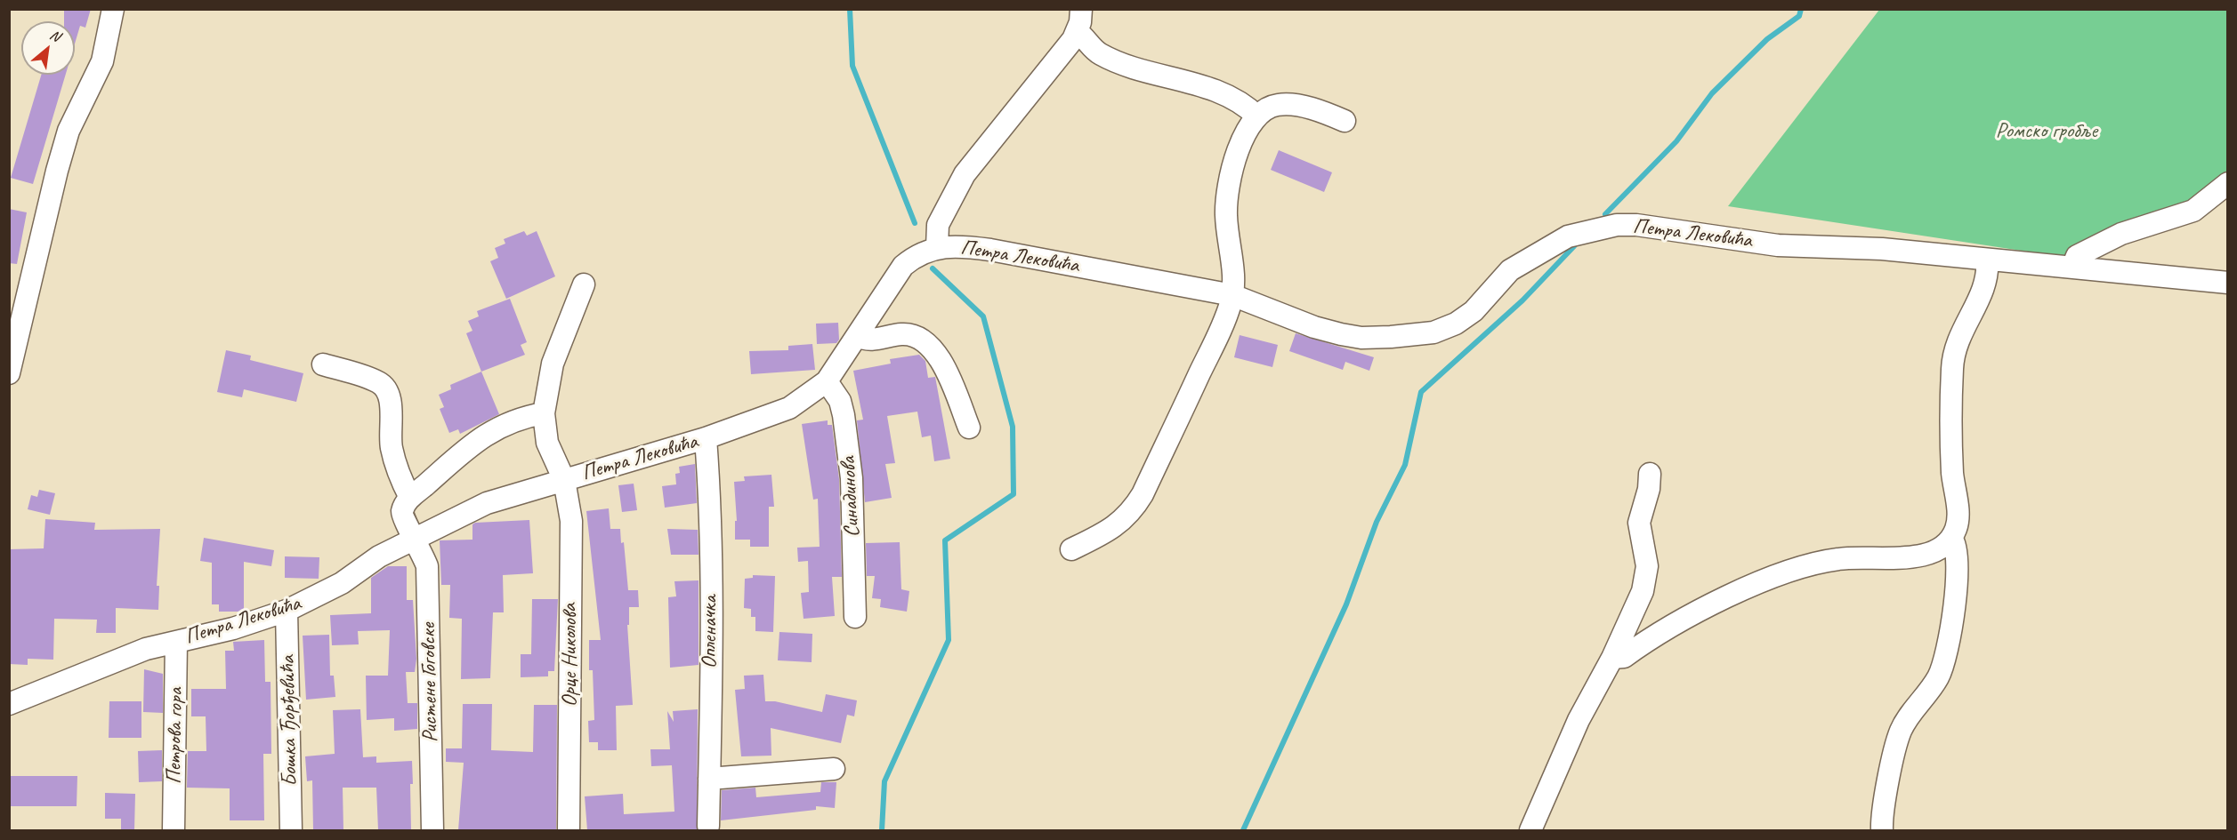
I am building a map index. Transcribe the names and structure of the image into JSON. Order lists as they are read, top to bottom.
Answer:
{
  "streets": {
    "street": [
      "Петра Лековића",
      "Синадинова",
      "Опленачка",
      "Орце Николова",
      "Ристене Гоговске",
      "Бошка Ђорђевића",
      "Петрова гора"
    ]
  },
  "crossings": [
    ["Петра Лековића", "Синадинова"],
    ["Петра Лековића", "Опленачка"],
    ["Петра Лековића", "Орце Николова"],
    ["Петра Лековића", "Ристене Гоговске"],
    ["Петра Лековића", "Бошка Ђорђевића"],
    ["Петра Лековића", "Петрова гора"]
  ],
  "parks": ["Ромско гробље"],
  "north": "top right"
}
